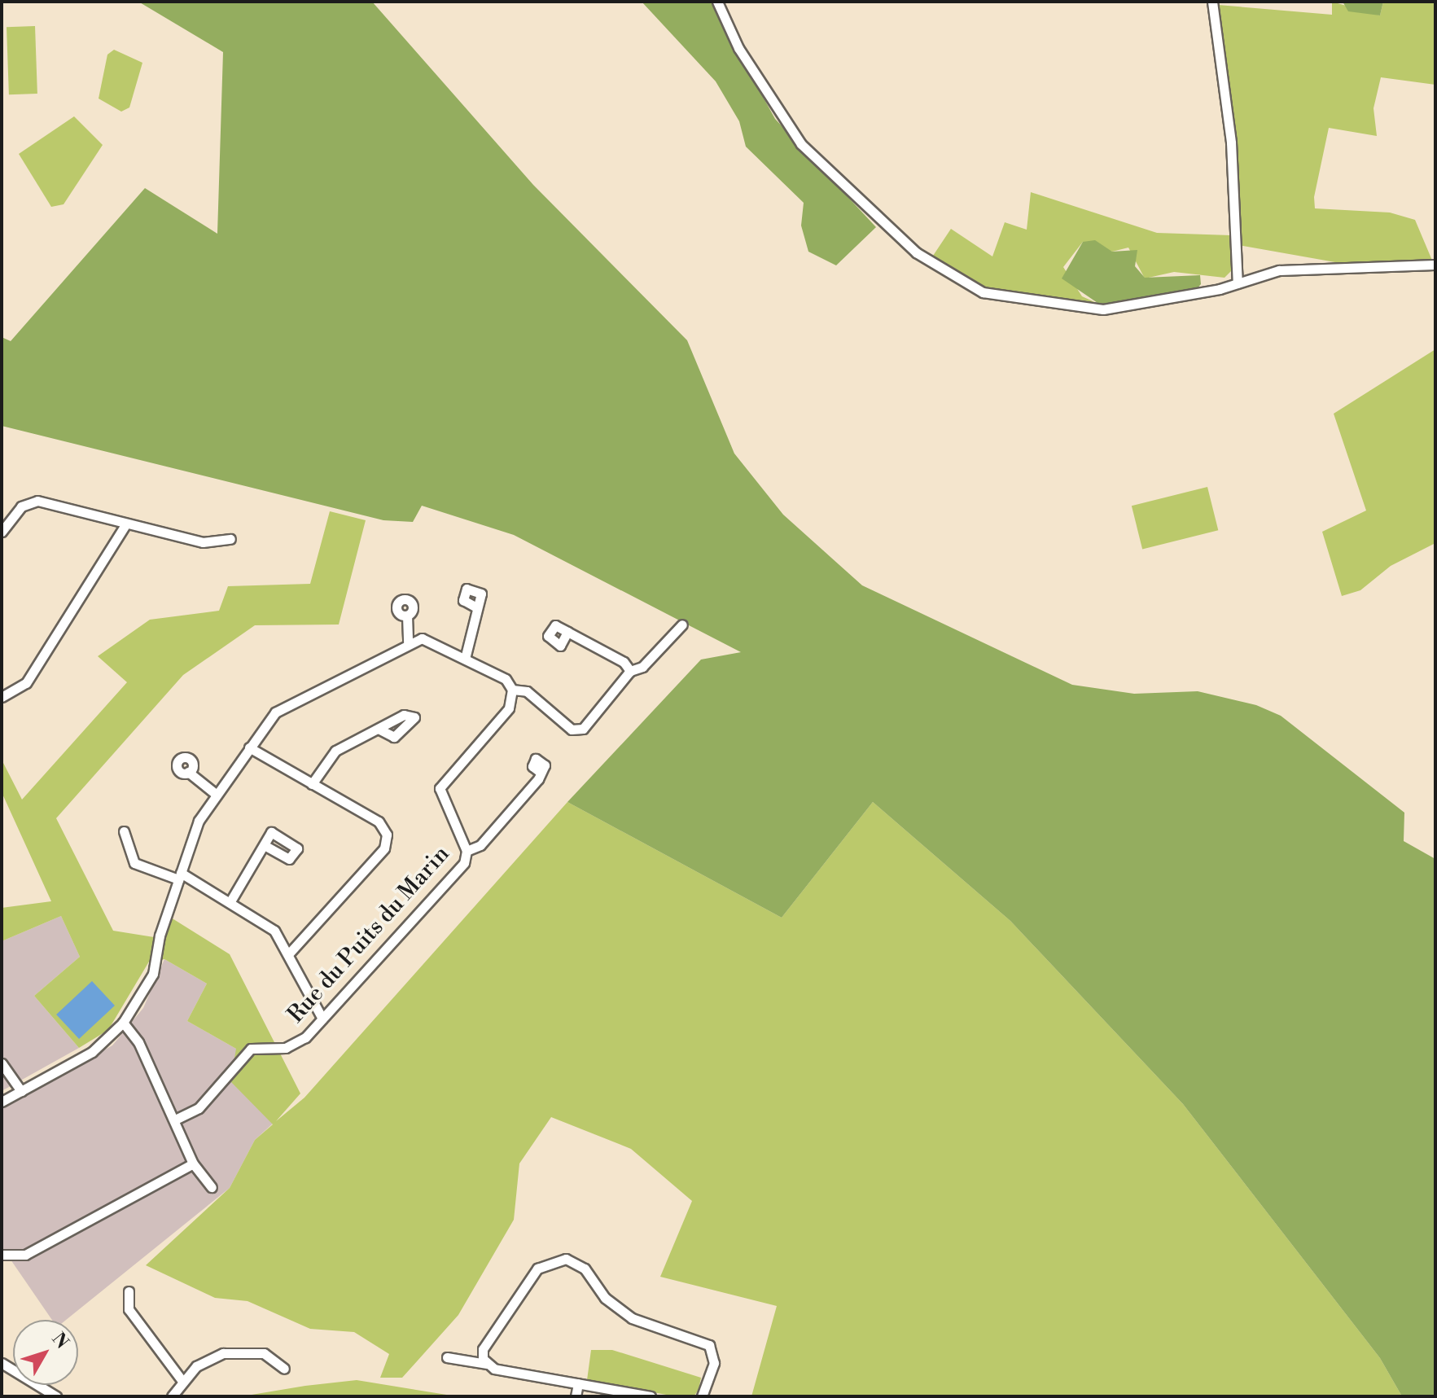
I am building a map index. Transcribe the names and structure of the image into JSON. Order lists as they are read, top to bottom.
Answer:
{
  "streets": {
    "street": ["Rue du Puits du Marin"]
  },
  "north": "top right"
}
